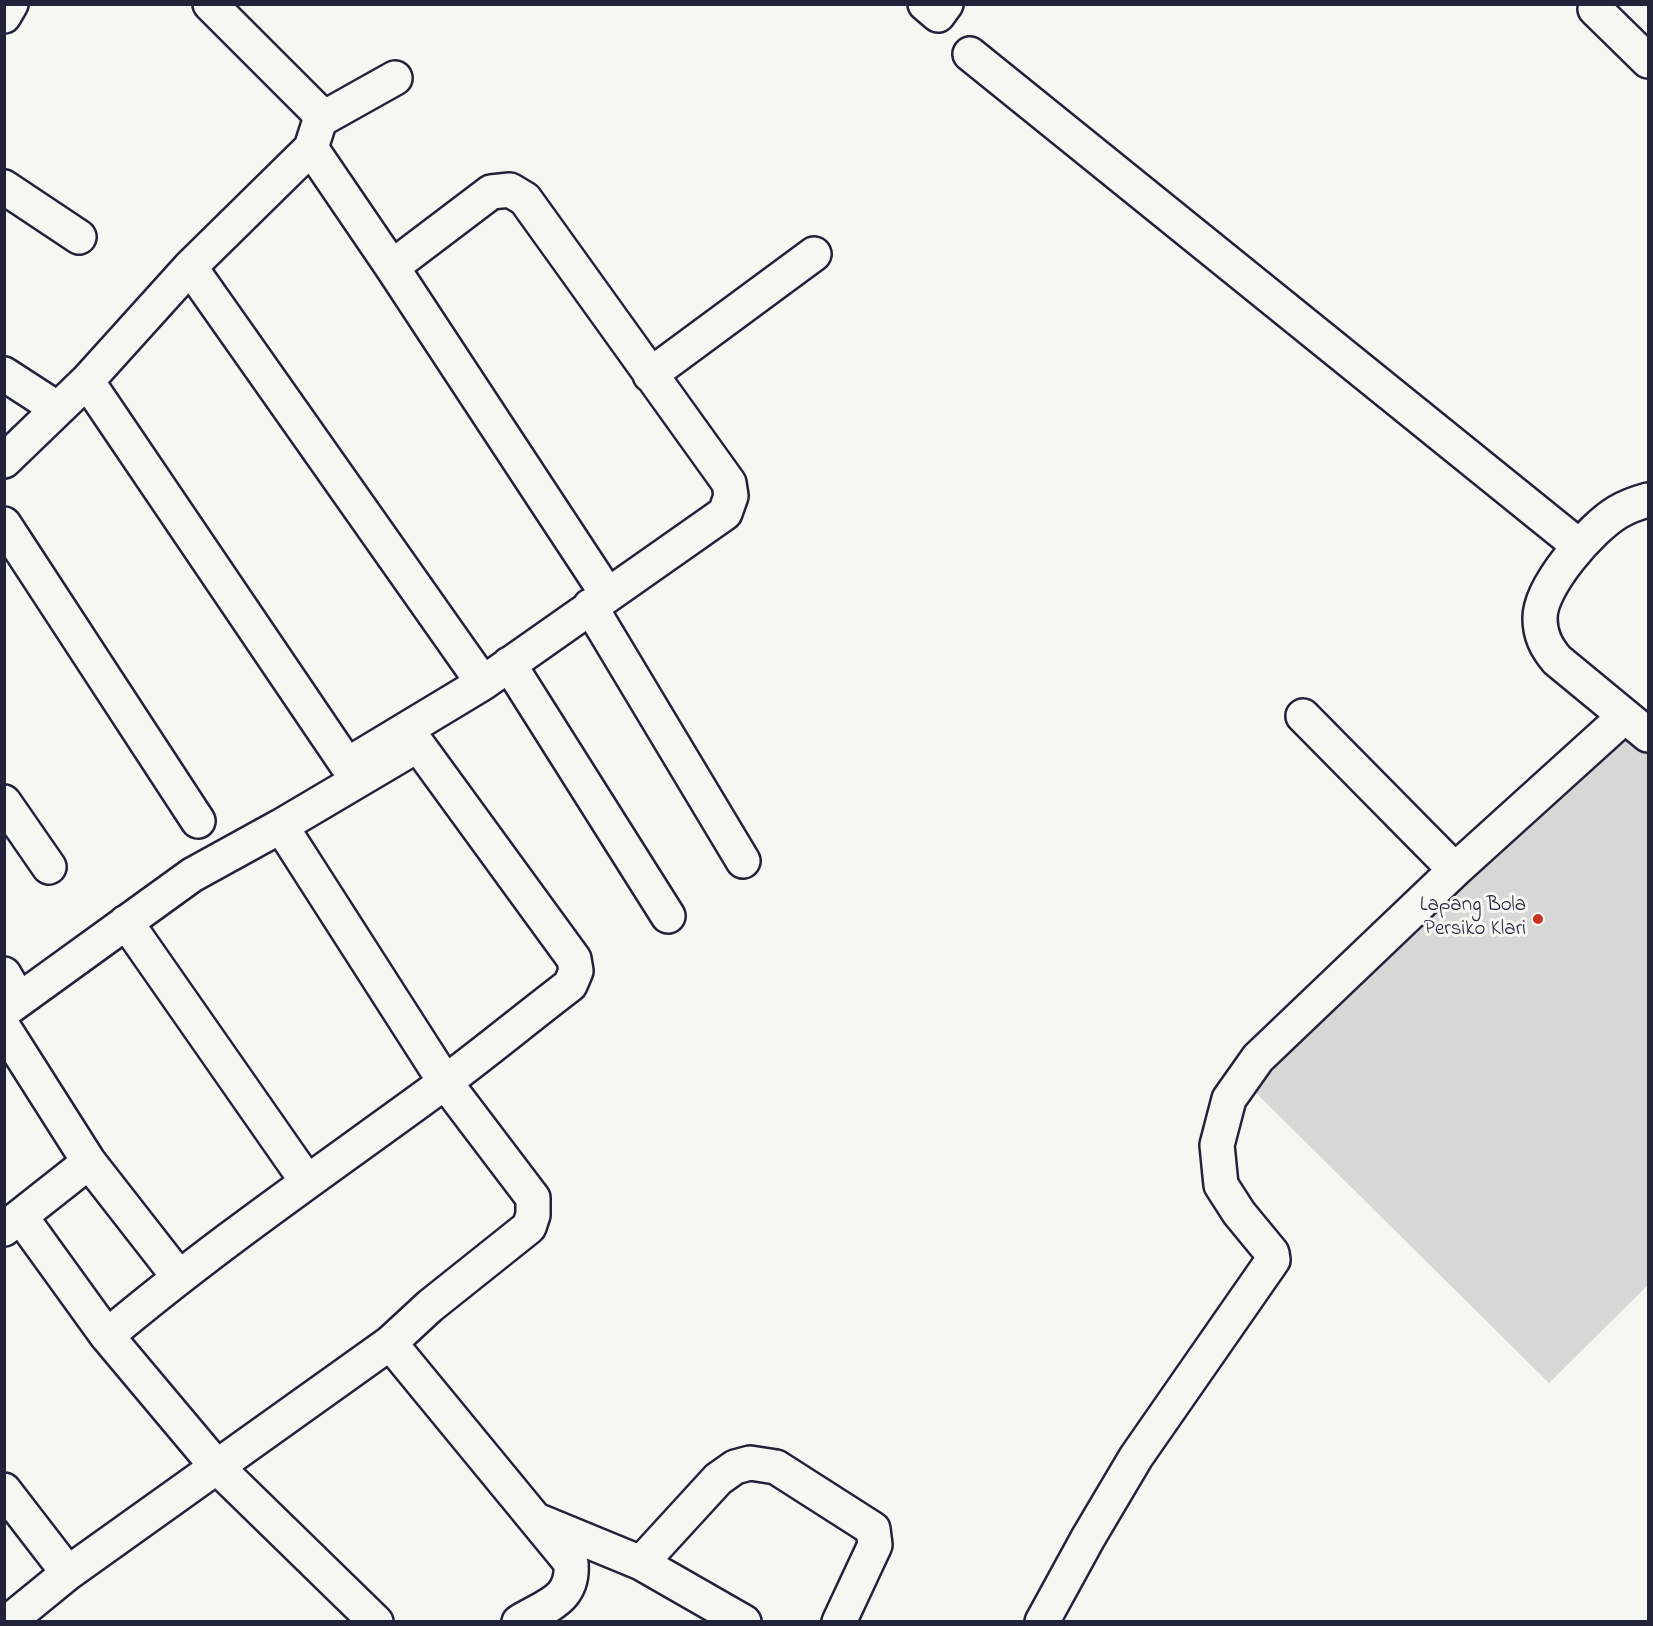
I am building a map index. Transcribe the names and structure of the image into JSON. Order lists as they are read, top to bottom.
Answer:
{
  "places": ["Lapang Bola Persiko Klari"]
}
